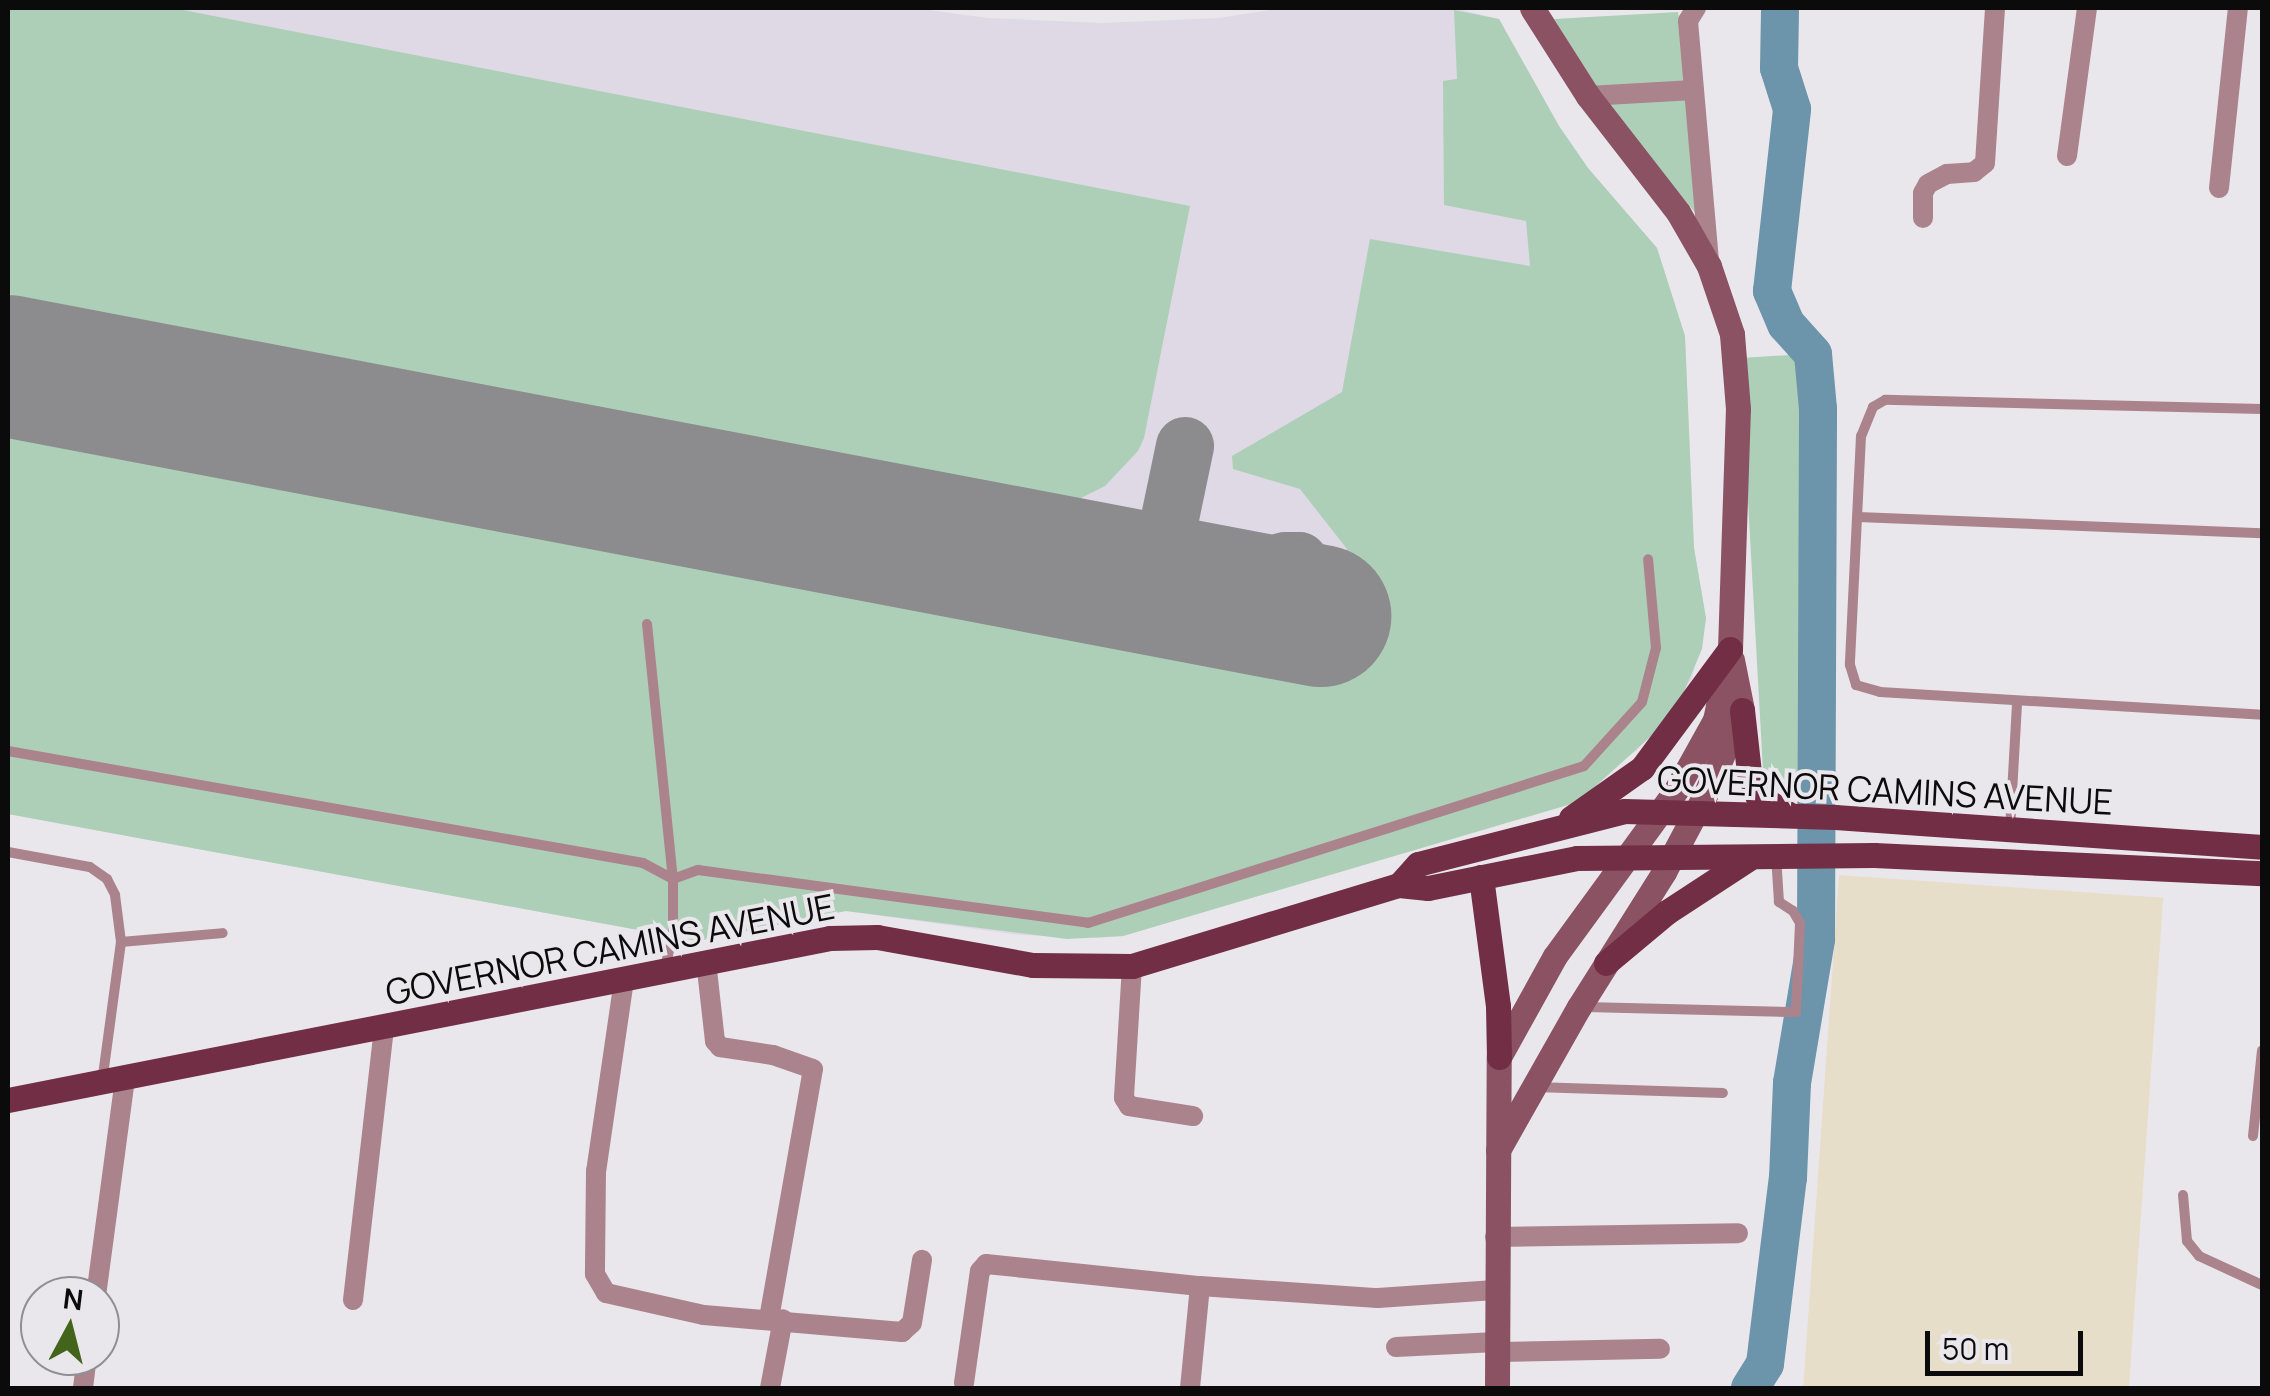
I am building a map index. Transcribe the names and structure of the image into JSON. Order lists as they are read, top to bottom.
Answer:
{
  "streets": {
    "main road": ["GOVERNOR CAMINS AVENUE"]
  },
  "scale_bar": "50 m",
  "north": "top"
}
